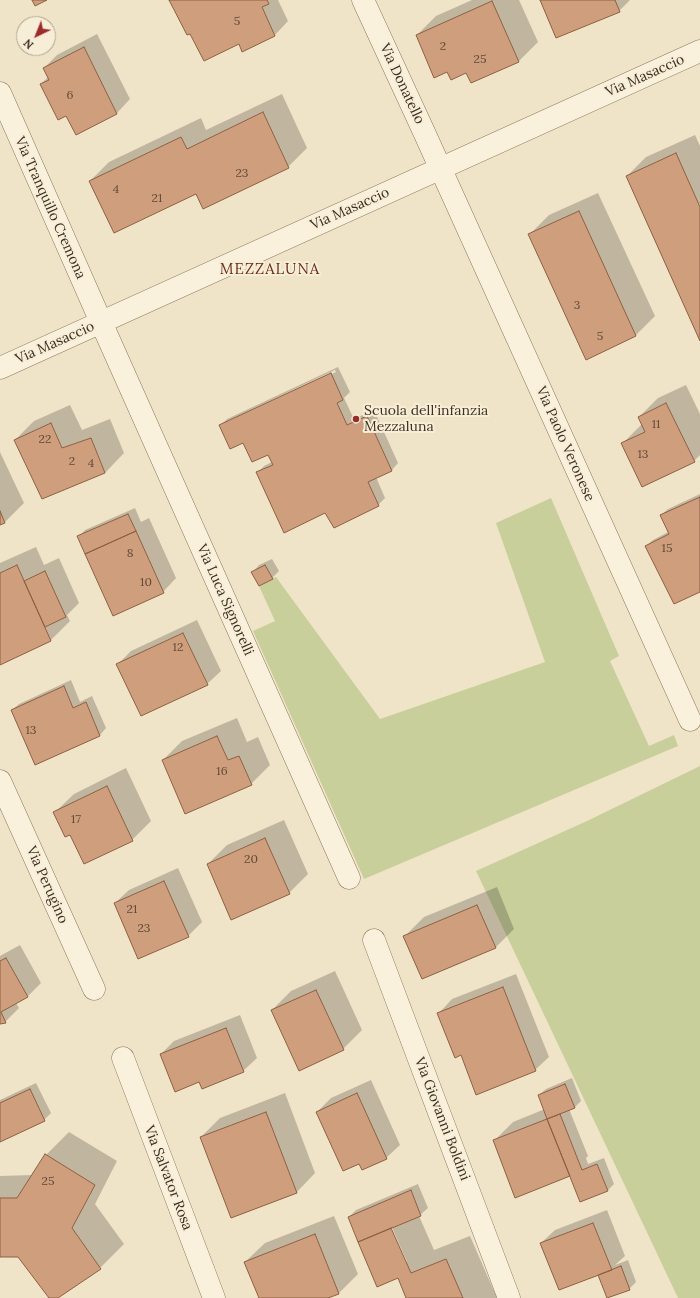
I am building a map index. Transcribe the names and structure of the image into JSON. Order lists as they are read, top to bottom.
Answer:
{
  "streets": {
    "street": [
      "Via Masaccio",
      "Via Donatello",
      "Via Tranquillo Cremona",
      "Via Paolo Veronese",
      "Via Luca Signorelli",
      "Via Perugino",
      "Via Giovanni Boldini",
      "Via Salvator Rosa"
    ]
  },
  "crossings": [
    ["Via Masaccio", "Via Donatello"],
    ["Via Masaccio", "Via Tranquillo Cremona"],
    ["Via Masaccio", "Via Paolo Veronese"],
    ["Via Masaccio", "Via Luca Signorelli"],
    ["Via Donatello", "Via Paolo Veronese"],
    ["Via Tranquillo Cremona", "Via Luca Signorelli"]
  ],
  "districts": ["MEZZALUNA"],
  "places": ["Scuola dell'infanzia Mezzaluna"],
  "house_numbers": [
    "5",
    "2",
    "25",
    "6",
    "23",
    "4",
    "21",
    "3",
    "5",
    "11",
    "22",
    "13",
    "2",
    "4",
    "15",
    "8",
    "10",
    "12",
    "13",
    "16",
    "17",
    "20",
    "21",
    "23",
    "25"
  ],
  "north": "bottom left"
}
